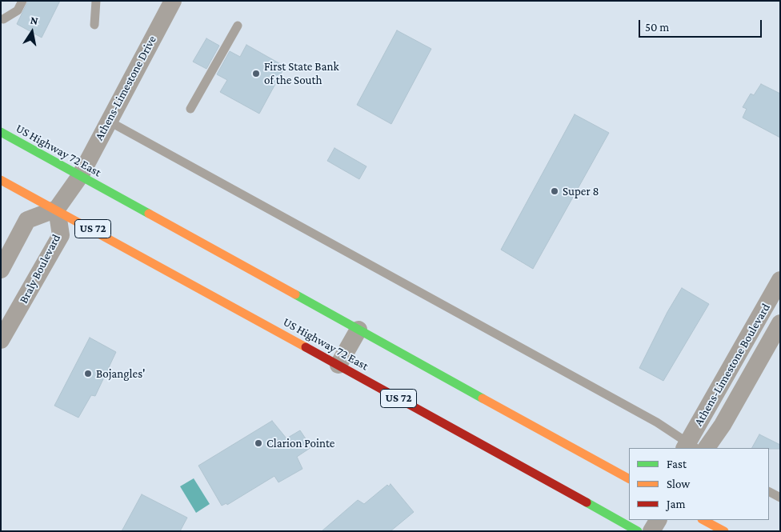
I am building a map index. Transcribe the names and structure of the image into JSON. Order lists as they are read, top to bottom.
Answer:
{
  "streets": {
    "highway": ["US Highway 72 East", "US 72"],
    "street": ["Athens-Limestone Drive", "Braly Boulevard", "Athens-Limestone Boulevard"]
  },
  "crossings": [
    ["Athens-Limestone Drive", "US Highway 72 East"],
    ["Athens-Limestone Drive", "Braly Boulevard"],
    ["US Highway 72 East", "Braly Boulevard"]
  ],
  "places": [
    "First State Bank of the South",
    "Super 8",
    "Bojangles'",
    "Clarion Pointe"
  ],
  "legend": ["Fast", "Slow", "Jam"],
  "scale_bar": "50 m",
  "north": "top"
}
